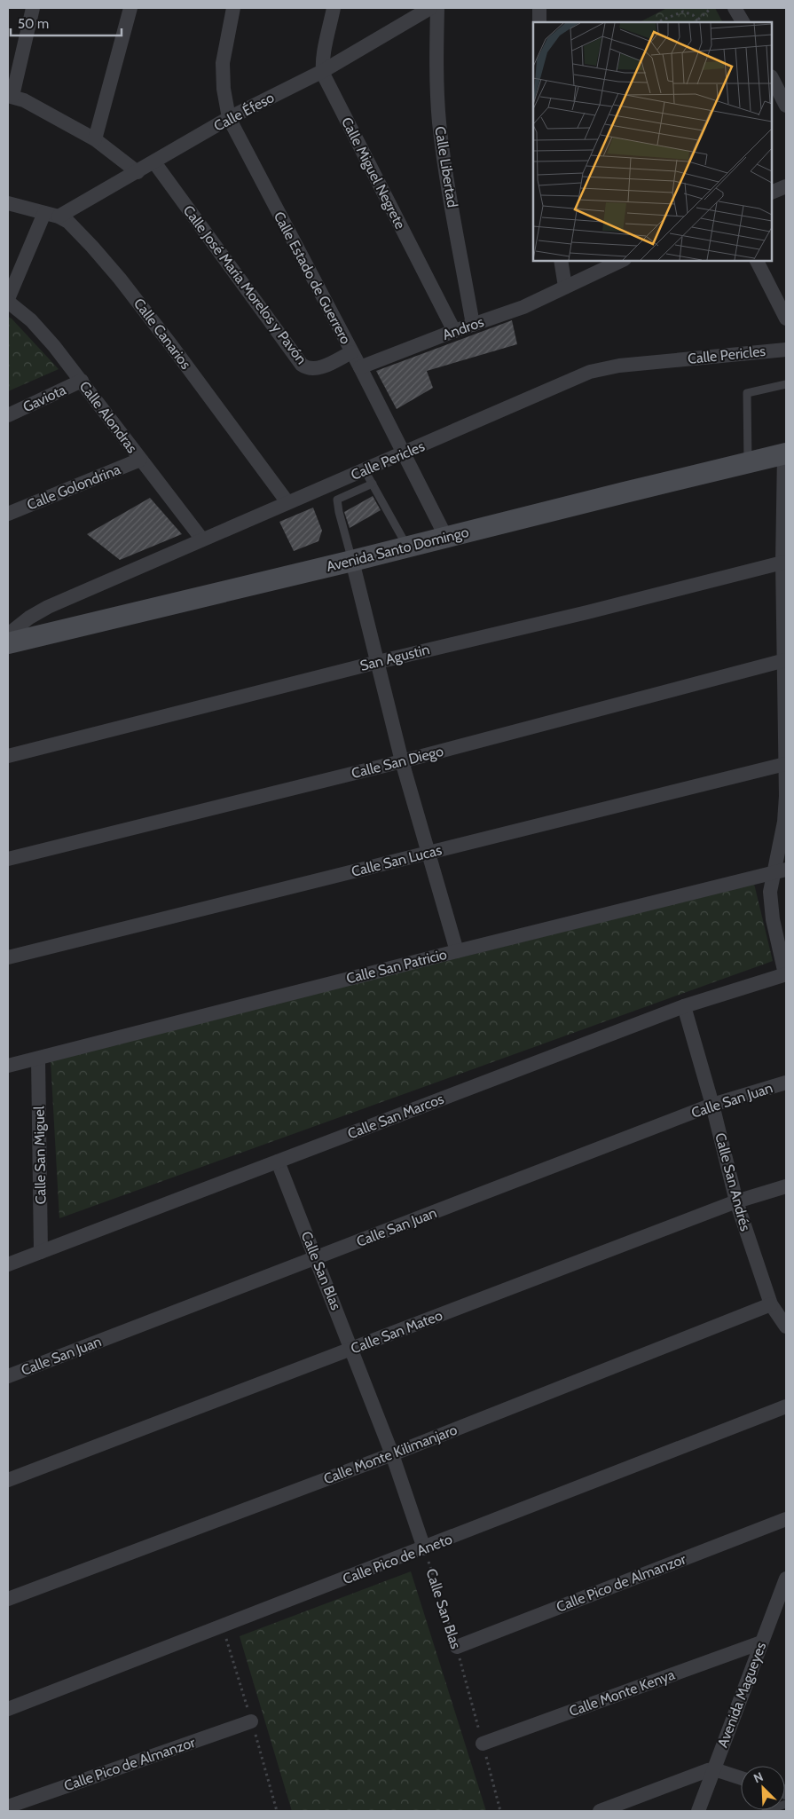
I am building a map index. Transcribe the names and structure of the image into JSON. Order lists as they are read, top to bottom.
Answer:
{
  "streets": {
    "main road": ["Avenida Santo Domingo"],
    "street": [
      "Calle Éfeso",
      "Calle Libertad",
      "Calle Miguel Negrete",
      "Calle Estado de Guerrero",
      "Calle José María Morelos y Pavón",
      "Andros",
      "Calle Canarios",
      "Calle Pericles",
      "Gaviota",
      "Calle Alondras",
      "Calle Golondrina",
      "San Agustin",
      "Calle San Diego",
      "Calle San Lucas",
      "Calle San Patricio",
      "Calle San Juan",
      "Calle San Marcos",
      "Calle San Miguel",
      "Calle San Andrés",
      "Calle San Blas",
      "Calle San Mateo",
      "Calle Monte Kilimanjaro",
      "Calle Pico de Aneto",
      "Calle Pico de Almanzor",
      "Calle Monte Kenya",
      "Avenida Magueyes"
    ]
  },
  "crossings": [
    ["Calle Éfeso", "Calle Miguel Negrete"],
    ["Calle Éfeso", "Calle Estado de Guerrero"],
    ["Calle Éfeso", "Calle José María Morelos y Pavón"],
    ["Calle Éfeso", "Calle Canarios"],
    ["Calle Libertad", "Andros"],
    ["Calle Miguel Negrete", "Andros"],
    ["Calle Estado de Guerrero", "Calle José María Morelos y Pavón"],
    ["Calle Estado de Guerrero", "Andros"],
    ["Calle Estado de Guerrero", "Calle Pericles"],
    ["Calle Estado de Guerrero", "Avenida Santo Domingo"],
    ["Calle Canarios", "Calle Pericles"],
    ["Calle Pericles", "Calle Alondras"],
    ["Gaviota", "Calle Alondras"],
    ["Calle Alondras", "Calle Golondrina"],
    ["Calle San Patricio", "Calle San Miguel"],
    ["Calle San Juan", "Calle San Andrés"],
    ["Calle San Juan", "Calle San Blas"],
    ["Calle San Marcos", "Calle San Miguel"],
    ["Calle San Marcos", "Calle San Andrés"],
    ["Calle San Marcos", "Calle San Blas"],
    ["Calle San Andrés", "Calle San Mateo"],
    ["Calle San Andrés", "Calle Monte Kilimanjaro"],
    ["Calle San Blas", "Calle San Mateo"],
    ["Calle San Blas", "Calle Monte Kilimanjaro"],
    ["Calle San Blas", "Calle Pico de Aneto"],
    ["Calle San Blas", "Calle Pico de Almanzor"],
    ["Calle San Blas", "Calle Monte Kenya"],
    ["Calle Monte Kenya", "Avenida Magueyes"]
  ],
  "scale_bar": "50 m",
  "north": "top left"
}
